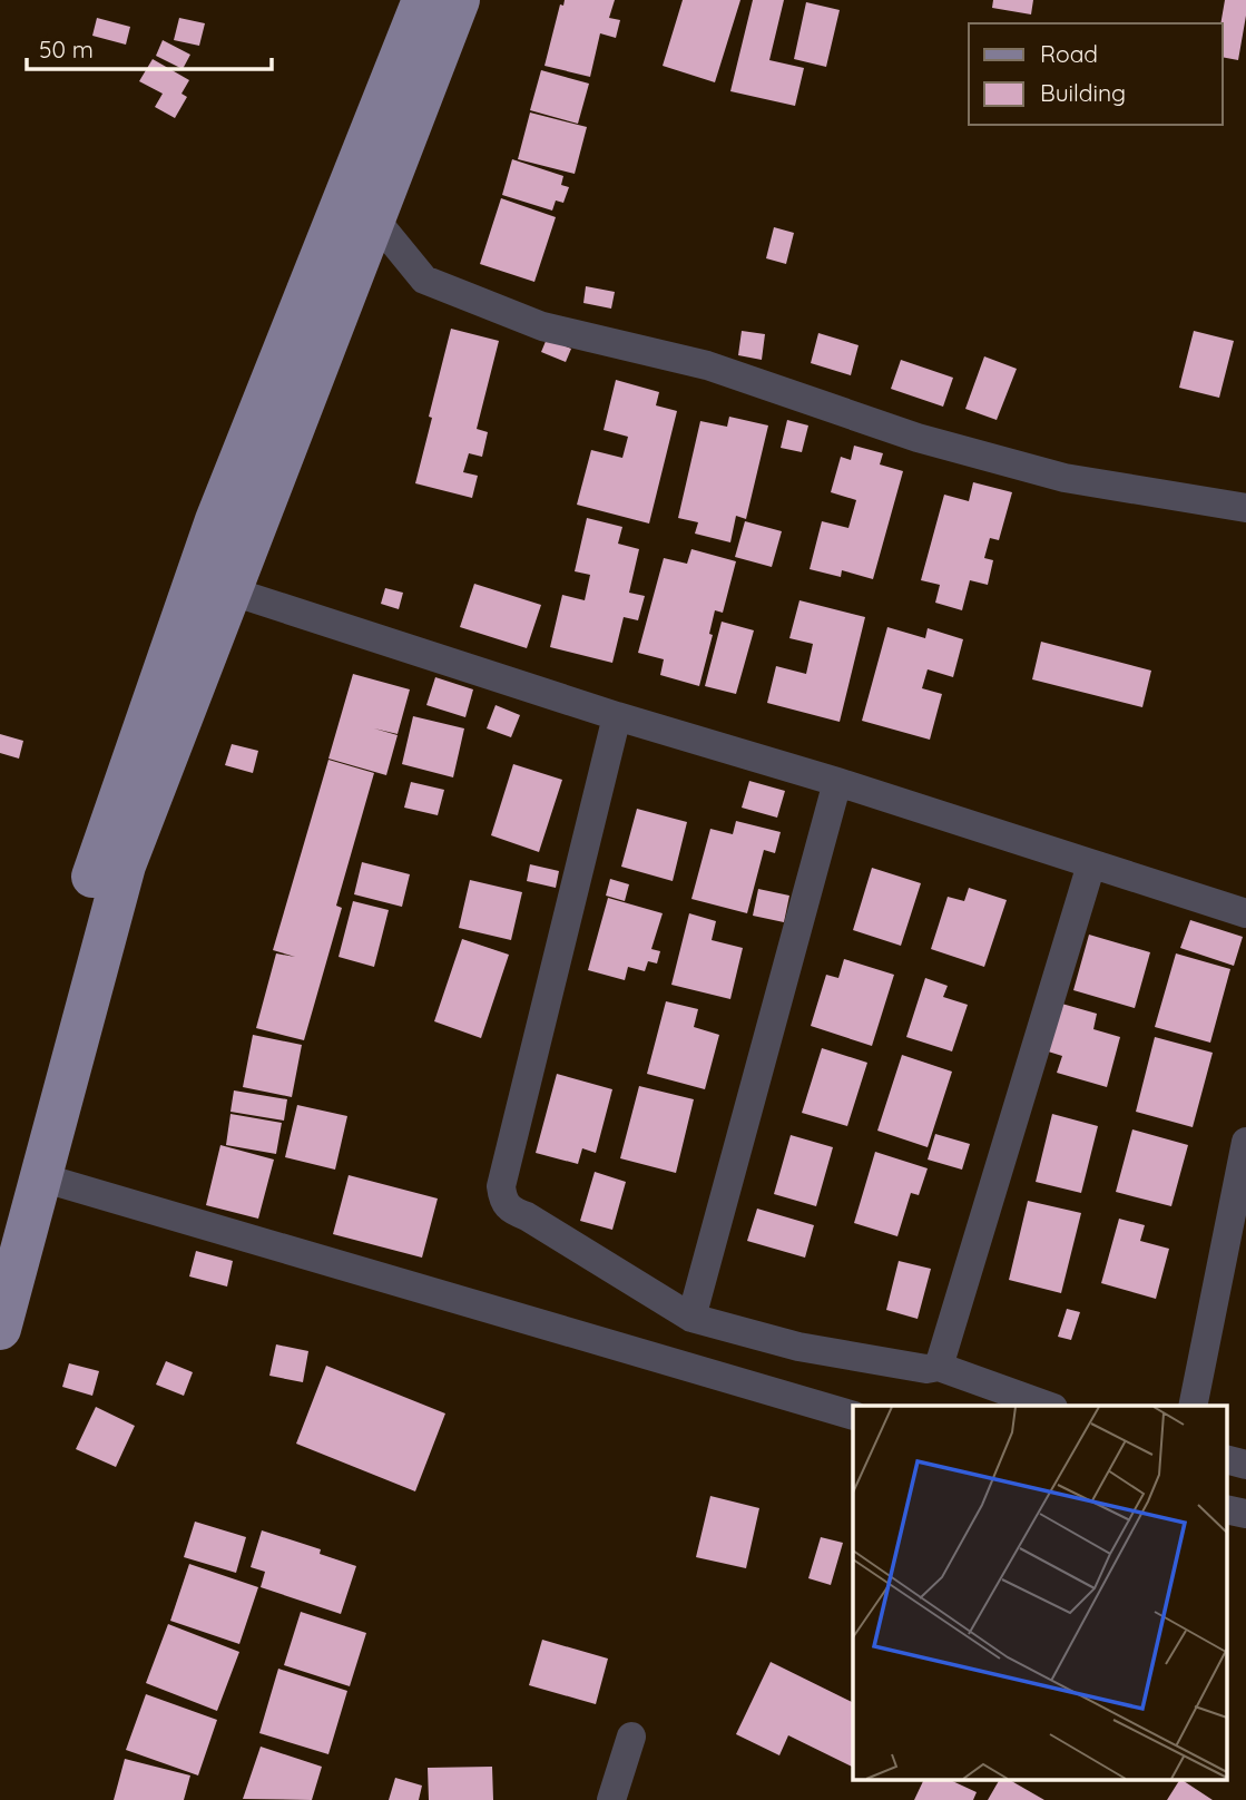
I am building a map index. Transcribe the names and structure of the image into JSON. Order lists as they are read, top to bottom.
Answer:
{
  "legend": ["Road", "Building"],
  "scale_bar": "50 m"
}
